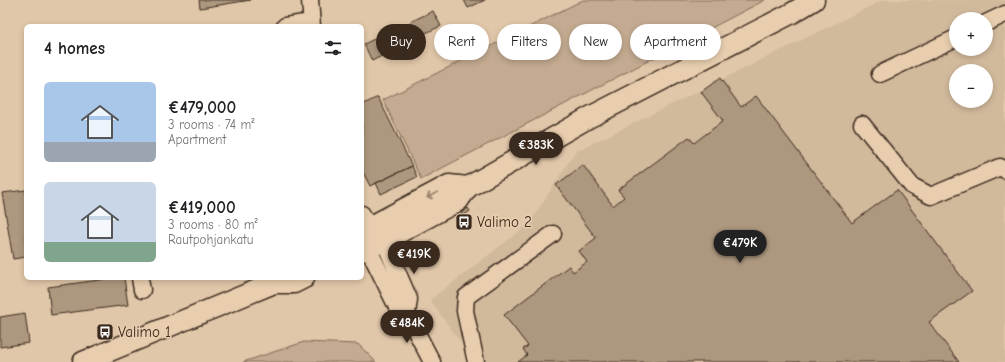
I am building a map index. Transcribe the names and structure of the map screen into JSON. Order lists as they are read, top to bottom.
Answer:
{
  "places": {
    "bus stop": ["Valimo 2", "Valimo 1"]
  },
  "page": {
    "map_buttons": ["+", "−"],
    "chip": [
      "Buy",
      "Rent",
      "Filters",
      "New",
      "Apartment"
    ],
    "heading": "4 homes",
    "list": [
      {
        "name": "€479,000",
        "note": "3 rooms · 74 m² · Apartment"
      },
      {
        "name": "€419,000",
        "note": "3 rooms · 80 m² · Rautpohjankatu"
      }
    ],
    "price": [
      "€383K",
      "€479K",
      "€419K",
      "€484K"
    ]
  }
}
